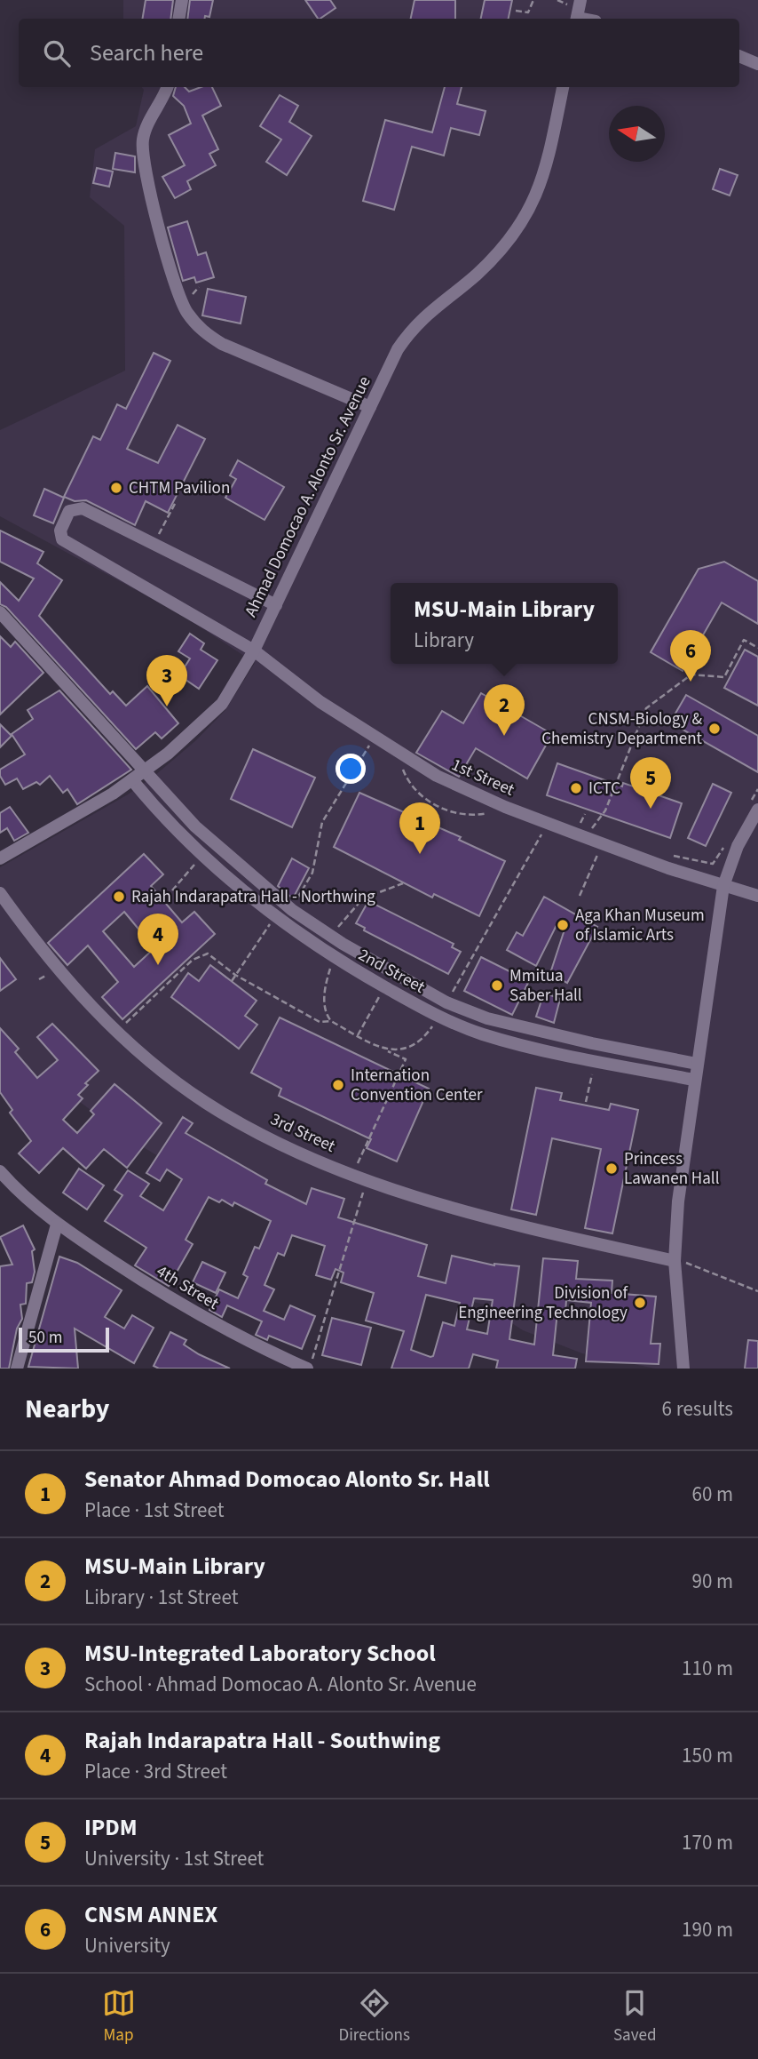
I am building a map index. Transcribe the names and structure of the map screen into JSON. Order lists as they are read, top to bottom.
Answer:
{
  "streets": {
    "street": [
      "Ahmad Domocao A. Alonto Sr. Avenue",
      "1st Street",
      "2nd Street",
      "3rd Street",
      "4th Street"
    ]
  },
  "crossings": [
    ["Ahmad Domocao A. Alonto Sr. Avenue", "1st Street"],
    ["Ahmad Domocao A. Alonto Sr. Avenue", "2nd Street"]
  ],
  "places": [
    "CHTM Pavilion",
    "CNSM-Biology & Chemistry Department",
    "ICTC",
    "Rajah Indarapatra Hall - Northwing",
    "Aga Khan Museum of Islamic Arts",
    "Mmitua Saber Hall",
    "Internation Convention Center",
    "Princess Lawanen Hall",
    "Division of Engineering Technology"
  ],
  "scale_bar": "50 m",
  "north": "left",
  "page": {
    "search": "Search here",
    "popup": ["MSU-Main Library", "Library"],
    "pins": [
      "6",
      "3",
      "2",
      "5",
      "1",
      "4"
    ],
    "scale": "50 m",
    "heading": ["Nearby", "6 results"],
    "list": [
      {
        "mark": "1",
        "name": "Senator Ahmad Domocao Alonto Sr. Hall",
        "note": "Place · 1st Street",
        "value": "60 m"
      },
      {
        "mark": "2",
        "name": "MSU-Main Library",
        "note": "Library · 1st Street",
        "value": "90 m"
      },
      {
        "mark": "3",
        "name": "MSU-Integrated Laboratory School",
        "note": "School · Ahmad Domocao A. Alonto Sr. Avenue",
        "value": "110 m"
      },
      {
        "mark": "4",
        "name": "Rajah Indarapatra Hall - Southwing",
        "note": "Place · 3rd Street",
        "value": "150 m"
      },
      {
        "mark": "5",
        "name": "IPDM",
        "note": "University · 1st Street",
        "value": "170 m"
      },
      {
        "mark": "6",
        "name": "CNSM ANNEX",
        "note": "University",
        "value": "190 m"
      }
    ],
    "nav": ["Map", "Directions", "Saved"]
  }
}
